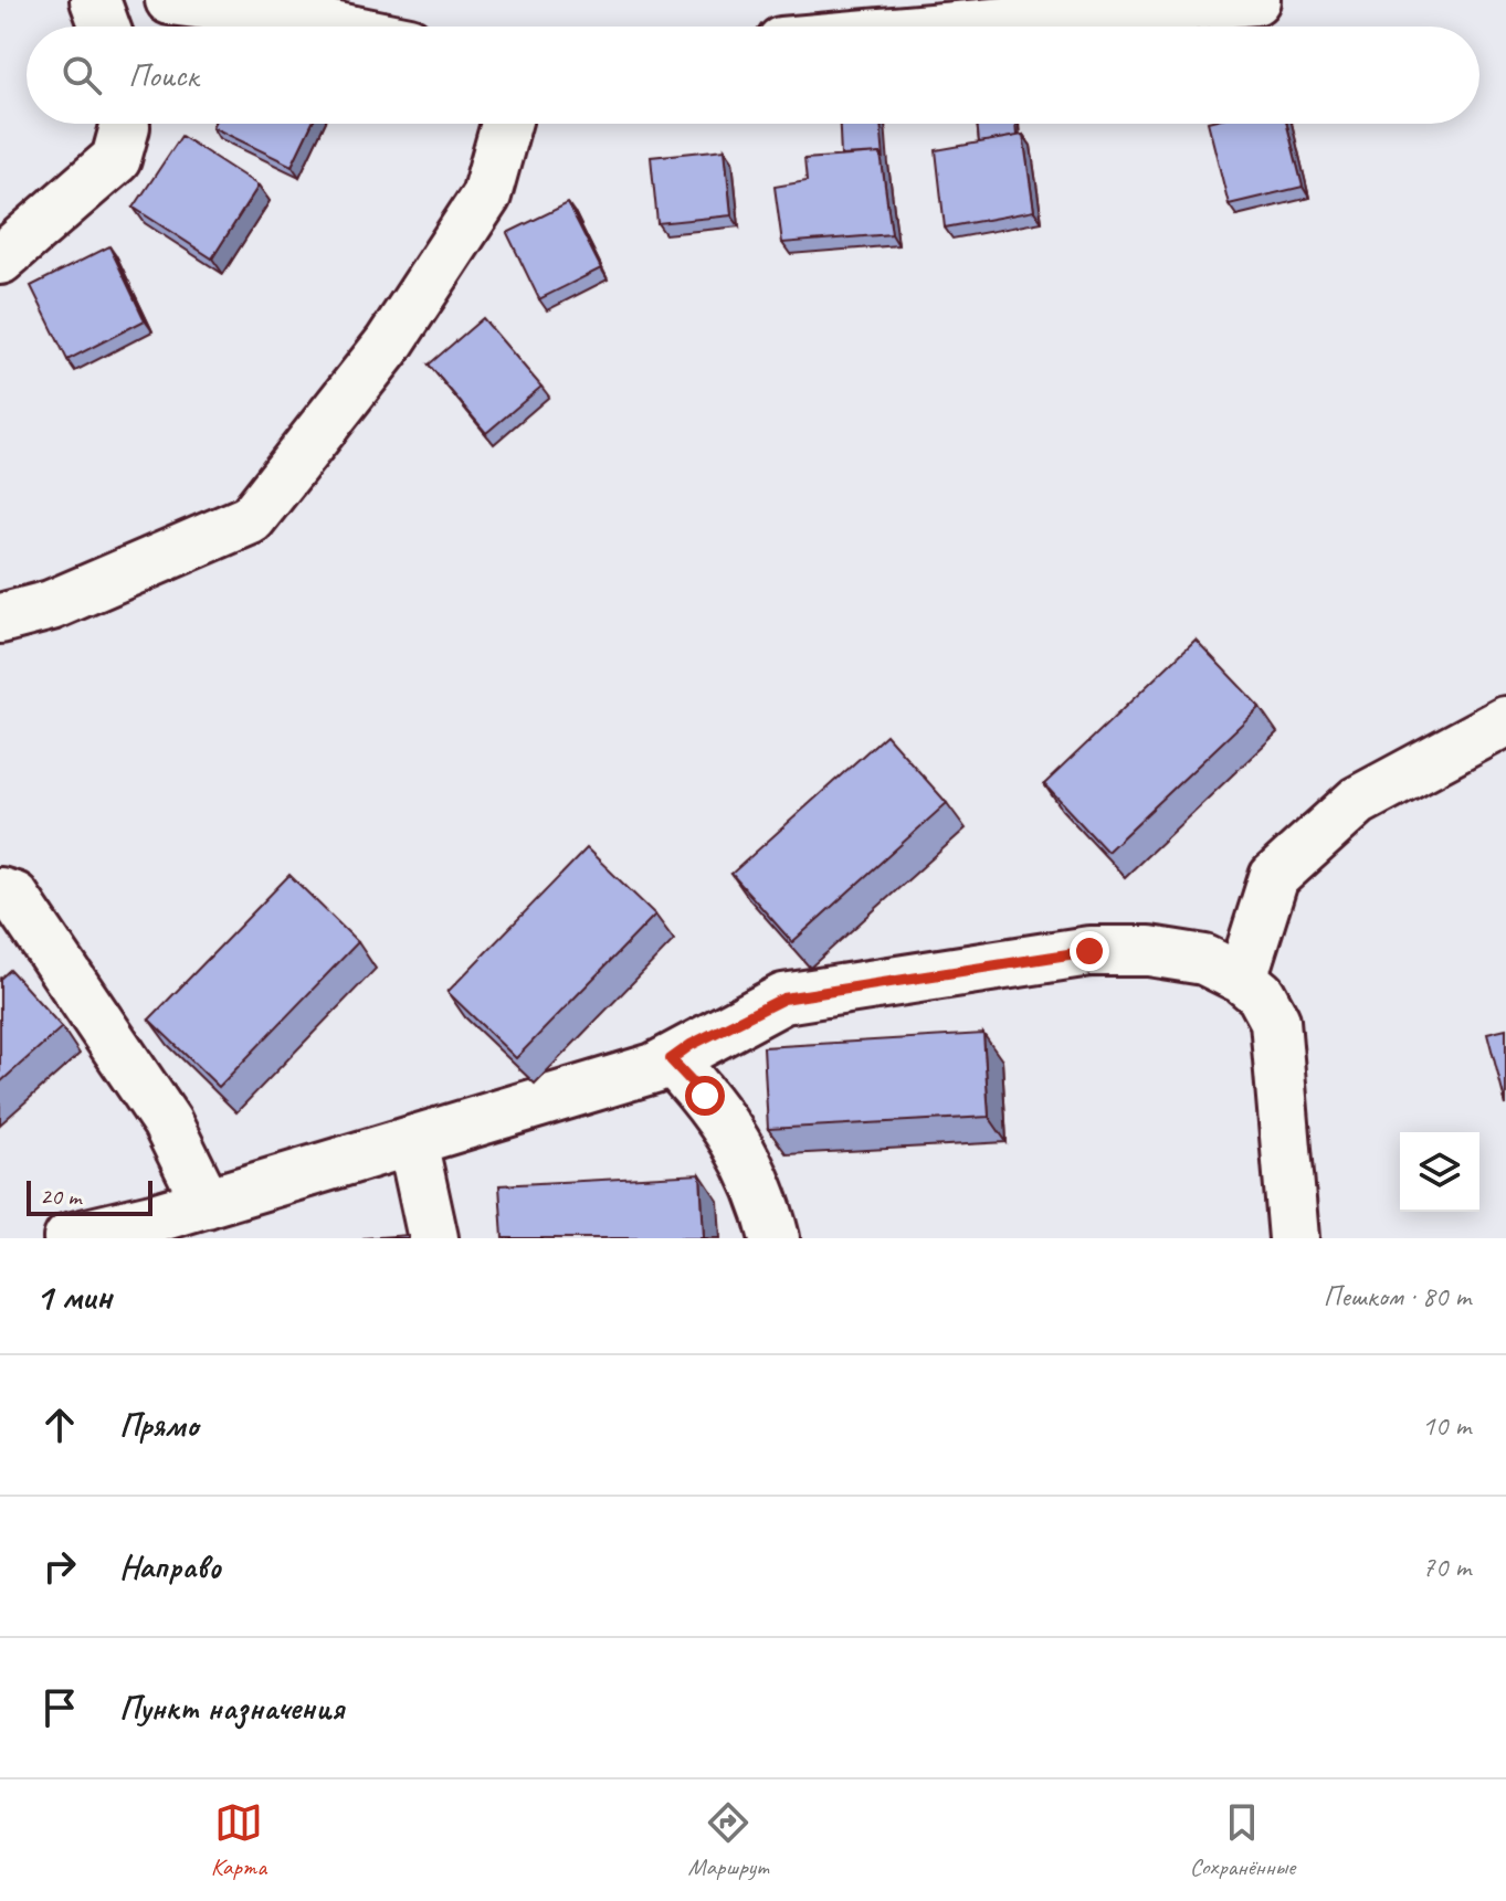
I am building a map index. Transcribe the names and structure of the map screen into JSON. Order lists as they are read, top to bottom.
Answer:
{
  "scale_bar": "20 m",
  "page": {
    "search": "Поиск",
    "scale": "20 m",
    "heading": ["1 мин", "Пешком · 80 m"],
    "list": [
      ["Прямо", "10 m"],
      ["Направо", "70 m"],
      "Пункт назначения"
    ],
    "nav": ["Карта", "Маршрут", "Сохранённые"]
  }
}
